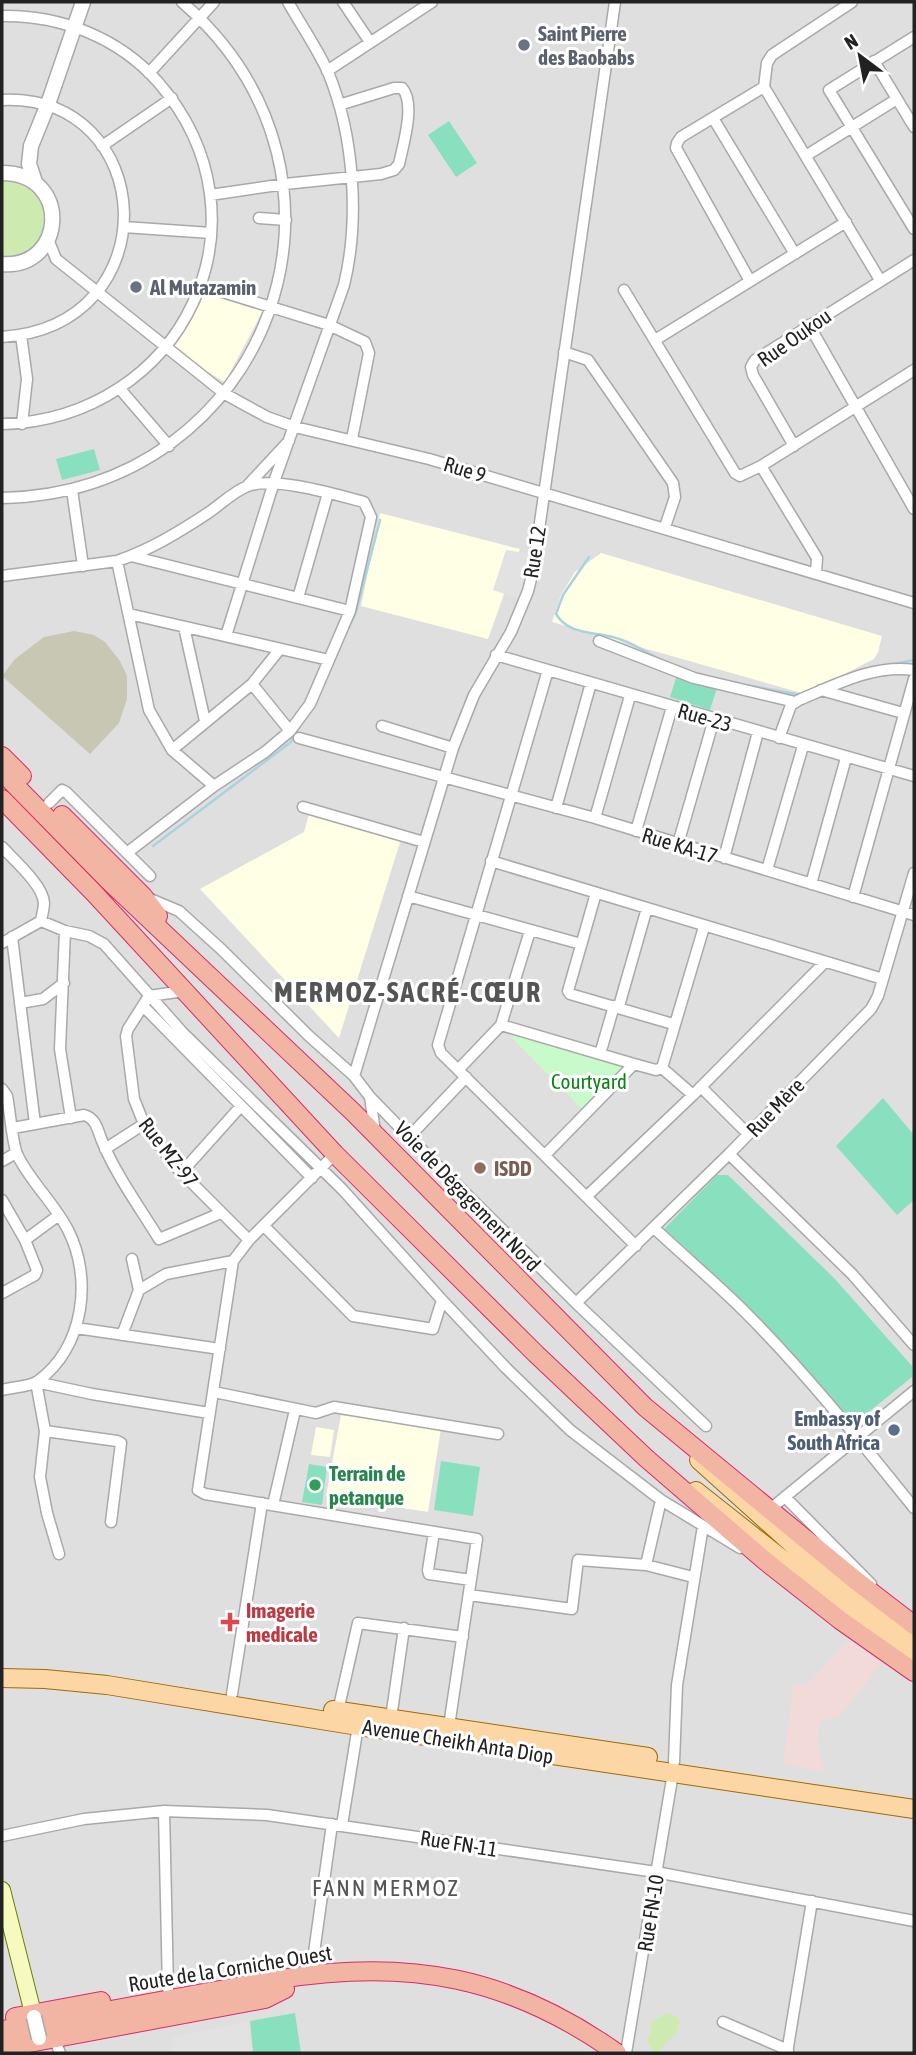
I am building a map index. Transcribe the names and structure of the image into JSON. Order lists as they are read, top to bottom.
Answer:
{
  "streets": {
    "highway": ["Voie de Dégagement Nord", "Route de la Corniche Ouest"],
    "main road": ["Avenue Cheikh Anta Diop"],
    "street": [
      "Rue Oukou",
      "Rue 9",
      "Rue 12",
      "Rue-23",
      "Rue KA-17",
      "Rue Mère",
      "Rue MZ-97",
      "Rue FN-11",
      "Rue FN-10"
    ]
  },
  "crossings": [
    ["Rue 9", "Rue 12"],
    ["Rue 12", "Rue-23"],
    ["Rue 12", "Rue KA-17"],
    ["Rue KA-17", "Rue Mère"],
    ["Avenue Cheikh Anta Diop", "Rue FN-10"],
    ["Rue FN-11", "Rue FN-10"]
  ],
  "districts": ["MERMOZ-SACRÉ-CŒUR", "FANN MERMOZ"],
  "parks": ["Courtyard"],
  "places": {
    "other": [
      "Saint Pierre des Baobabs",
      "Al Mutazamin",
      "ISDD",
      "Embassy of South Africa",
      "Terrain de petanque"
    ],
    "health": ["Imagerie medicale"]
  },
  "north": "top left"
}
